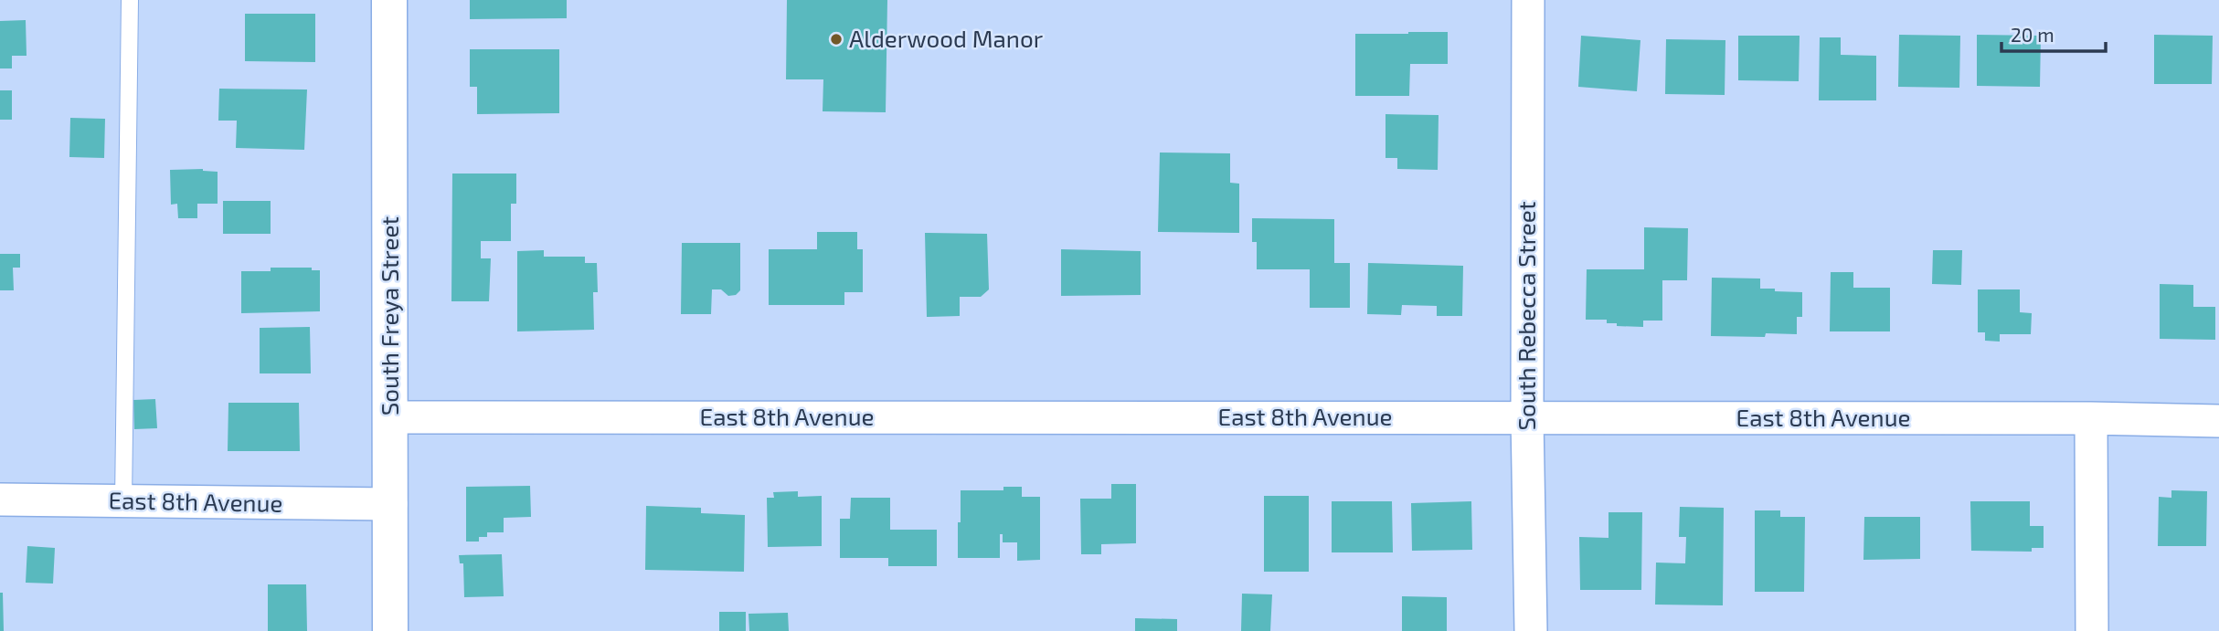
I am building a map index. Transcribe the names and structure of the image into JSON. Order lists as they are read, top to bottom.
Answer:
{
  "streets": {
    "main road": ["South Freya Street"],
    "street": ["South Rebecca Street", "East 8th Avenue"]
  },
  "crossings": [
    ["South Freya Street", "East 8th Avenue"],
    ["South Rebecca Street", "East 8th Avenue"]
  ],
  "places": ["Alderwood Manor"],
  "scale_bar": "20 m"
}
